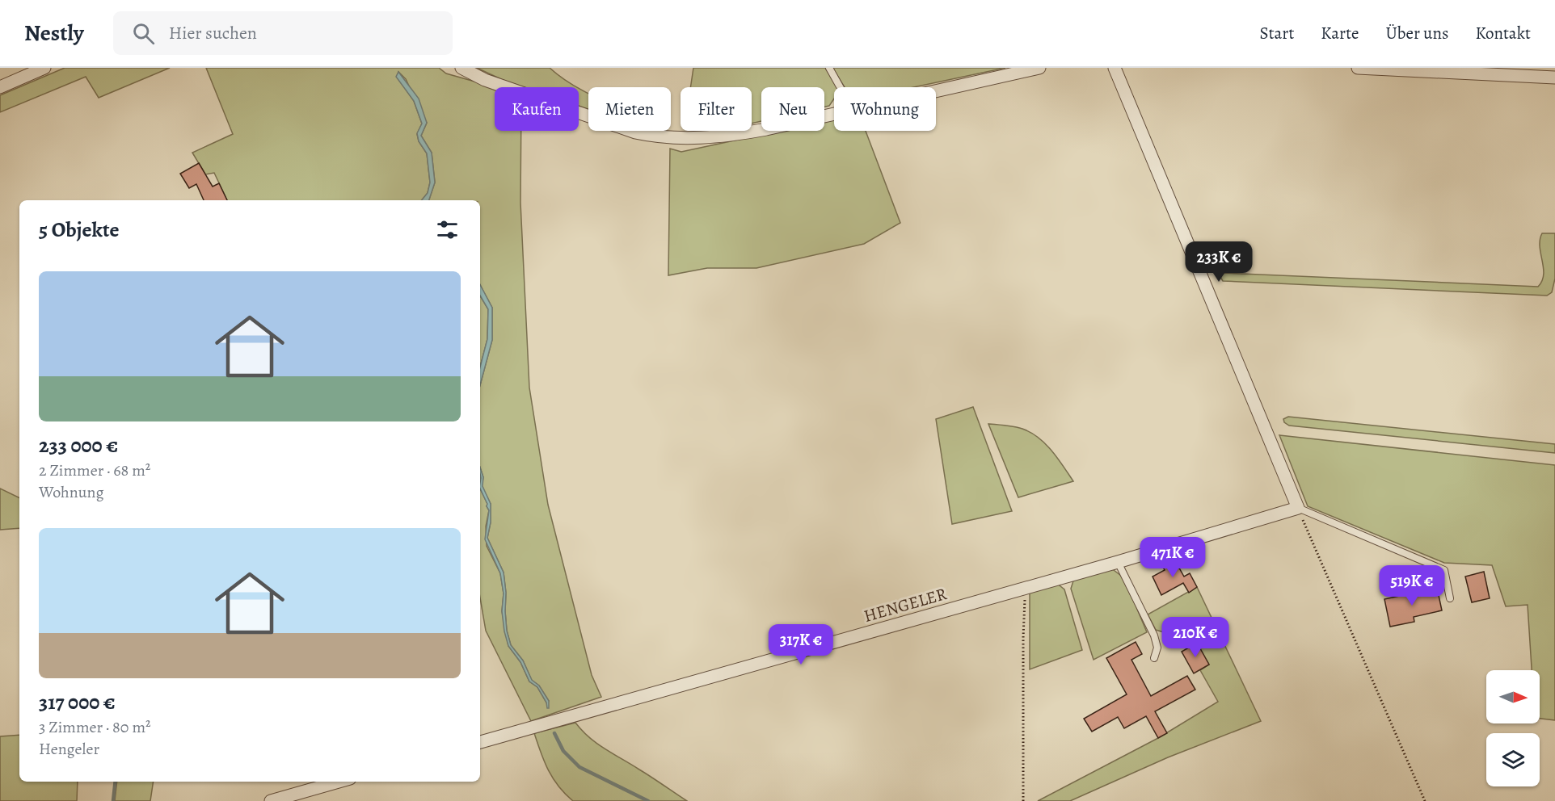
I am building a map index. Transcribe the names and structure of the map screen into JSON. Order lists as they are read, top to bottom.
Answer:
{
  "streets": {
    "street": ["HENGELER"]
  },
  "north": "right",
  "page": {
    "header": "Nestly",
    "search": "Hier suchen",
    "nav": [
      "Start",
      "Karte",
      "Über uns",
      "Kontakt"
    ],
    "chip": [
      "Kaufen",
      "Mieten",
      "Filter",
      "Neu",
      "Wohnung"
    ],
    "heading": "5 Objekte",
    "price": [
      "233K €",
      "471K €",
      "519K €",
      "210K €",
      "317K €"
    ],
    "list": [
      {
        "name": "233 000 €",
        "note": "2 Zimmer · 68 m² · Wohnung"
      },
      {
        "name": "317 000 €",
        "note": "3 Zimmer · 80 m² · Hengeler"
      }
    ]
  }
}
